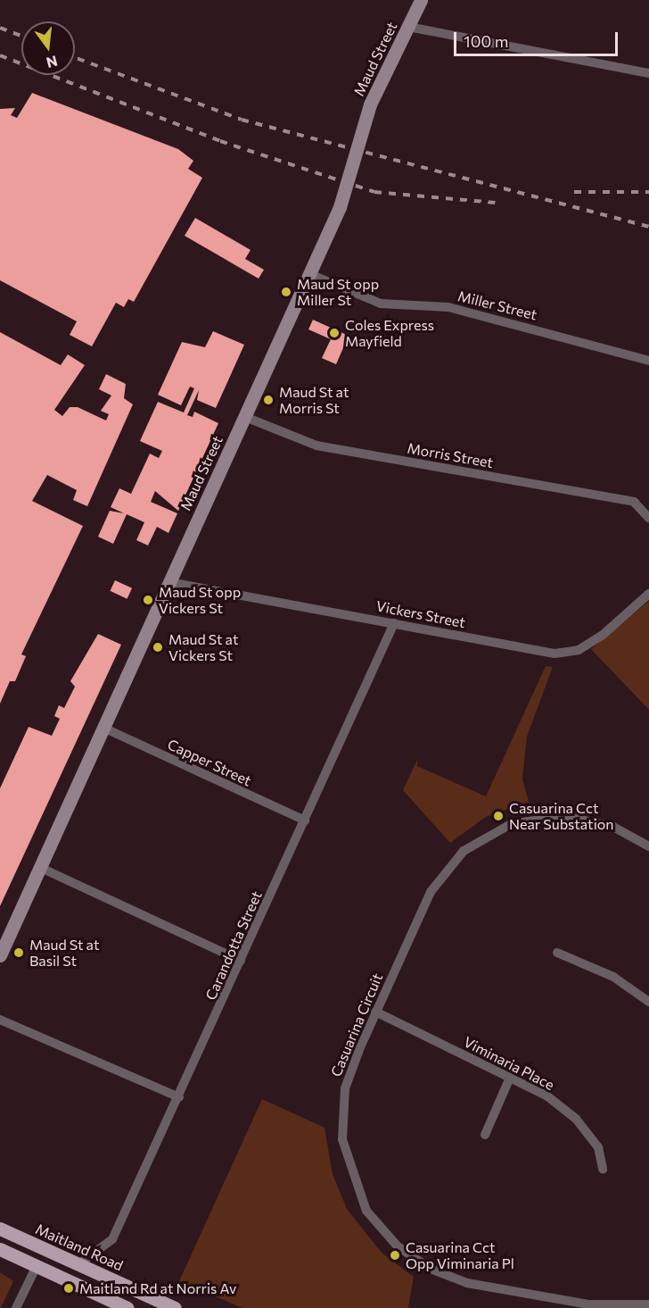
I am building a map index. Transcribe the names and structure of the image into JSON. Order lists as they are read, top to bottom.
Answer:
{
  "streets": {
    "main road": ["Maud Street", "Maitland Road"],
    "street": [
      "Miller Street",
      "Morris Street",
      "Vickers Street",
      "Capper Street",
      "Carandotta Street",
      "Casuarina Circuit",
      "Viminaria Place"
    ]
  },
  "crossings": [
    ["Maud Street", "Miller Street"],
    ["Maud Street", "Morris Street"],
    ["Maud Street", "Vickers Street"],
    ["Maud Street", "Capper Street"],
    ["Vickers Street", "Carandotta Street"],
    ["Capper Street", "Carandotta Street"],
    ["Carandotta Street", "Maitland Road"],
    ["Casuarina Circuit", "Viminaria Place"]
  ],
  "places": [
    "Maud St opp Miller St",
    "Coles Express Mayfield",
    "Maud St at Morris St",
    "Maud St opp Vickers St",
    "Maud St at Vickers St",
    "Casuarina Cct Near Substation",
    "Maud St at Basil St",
    "Casuarina Cct Opp Viminaria Pl",
    "Maitland Rd at Norris Av"
  ],
  "scale_bar": "100 m",
  "north": "bottom"
}
